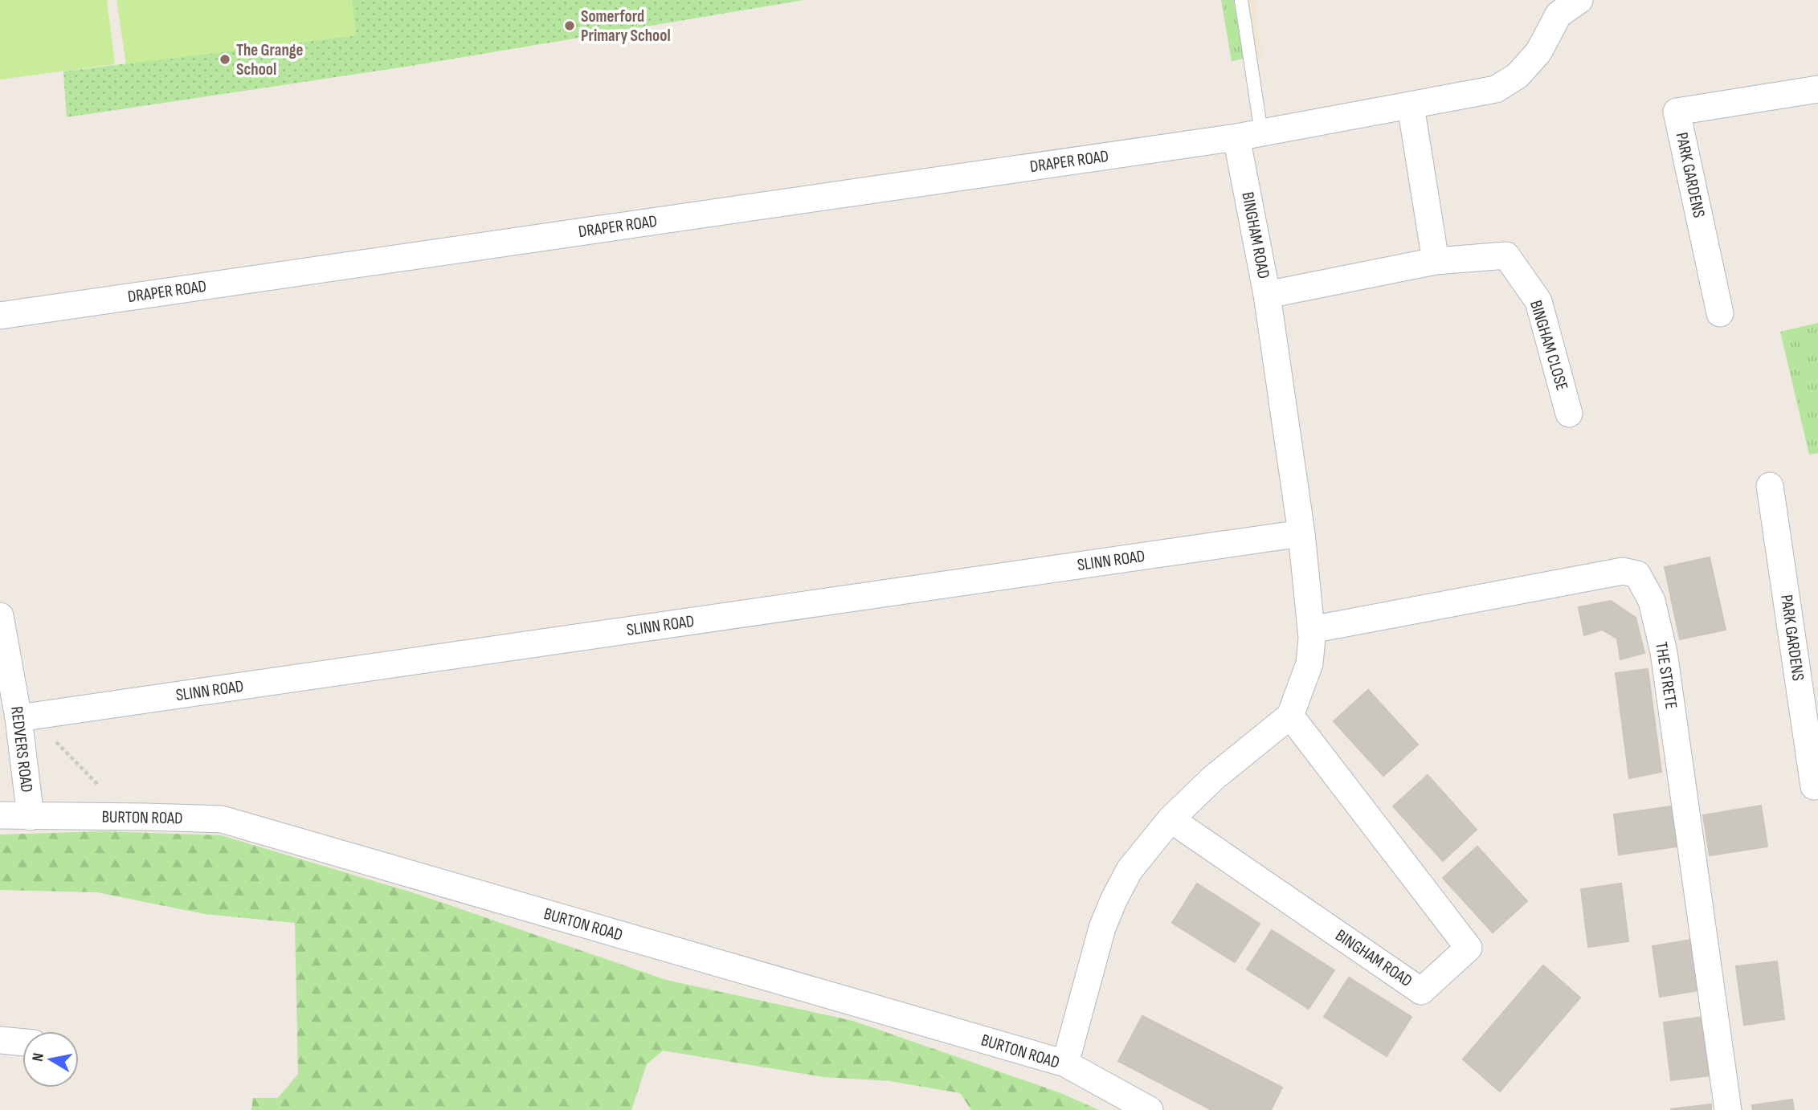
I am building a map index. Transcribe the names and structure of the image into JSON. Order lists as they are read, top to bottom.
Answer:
{
  "streets": {
    "street": [
      "DRAPER ROAD",
      "PARK GARDENS",
      "BINGHAM ROAD",
      "BINGHAM CLOSE",
      "SLINN ROAD",
      "THE STRETE",
      "REDVERS ROAD",
      "BURTON ROAD"
    ]
  },
  "crossings": [
    ["DRAPER ROAD", "BINGHAM ROAD"],
    ["BINGHAM ROAD", "SLINN ROAD"],
    ["BINGHAM ROAD", "THE STRETE"],
    ["SLINN ROAD", "REDVERS ROAD"],
    ["REDVERS ROAD", "BURTON ROAD"]
  ],
  "places": ["Somerford Primary School", "The Grange School"],
  "north": "left"
}
